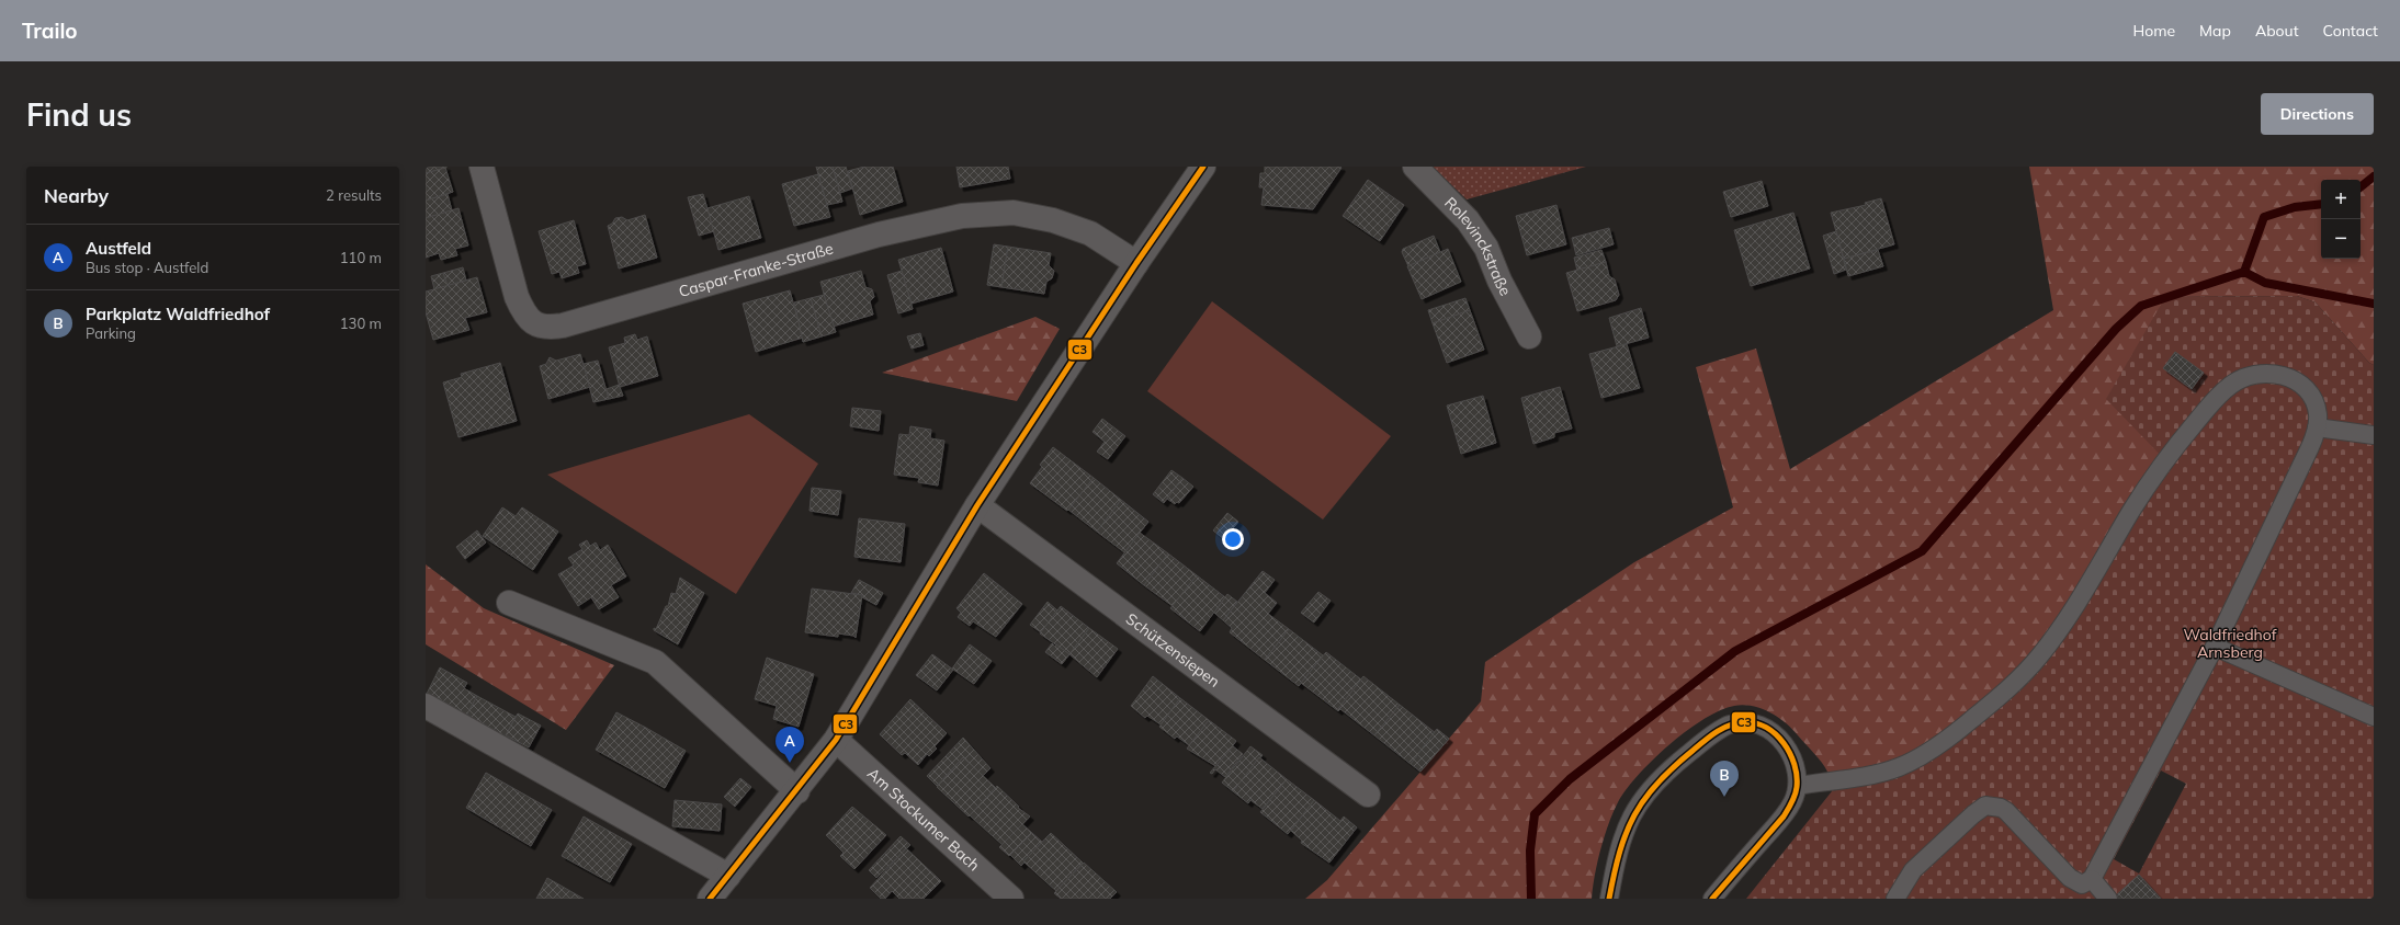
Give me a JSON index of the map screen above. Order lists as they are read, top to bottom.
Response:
{
  "streets": {
    "street": [
      "Rolevinckstraße",
      "Caspar-Franke-Straße",
      "Schützensiepen",
      "Am Stockumer Bach"
    ]
  },
  "parks": ["Waldfriedhof Arnsberg"],
  "lines": ["transit line C3"],
  "page": {
    "header": "Trailo",
    "nav": [
      "Home",
      "Map",
      "About",
      "Contact"
    ],
    "buttons": "Directions",
    "title": "Find us",
    "heading": ["Nearby", "2 results"],
    "map_buttons": ["+", "−"],
    "list": [
      {
        "mark": "A",
        "name": "Austfeld",
        "note": "Bus stop · Austfeld",
        "value": "110 m"
      },
      {
        "mark": "B",
        "name": "Parkplatz Waldfriedhof",
        "note": "Parking",
        "value": "130 m"
      }
    ],
    "pins": ["A", "B"]
  }
}
